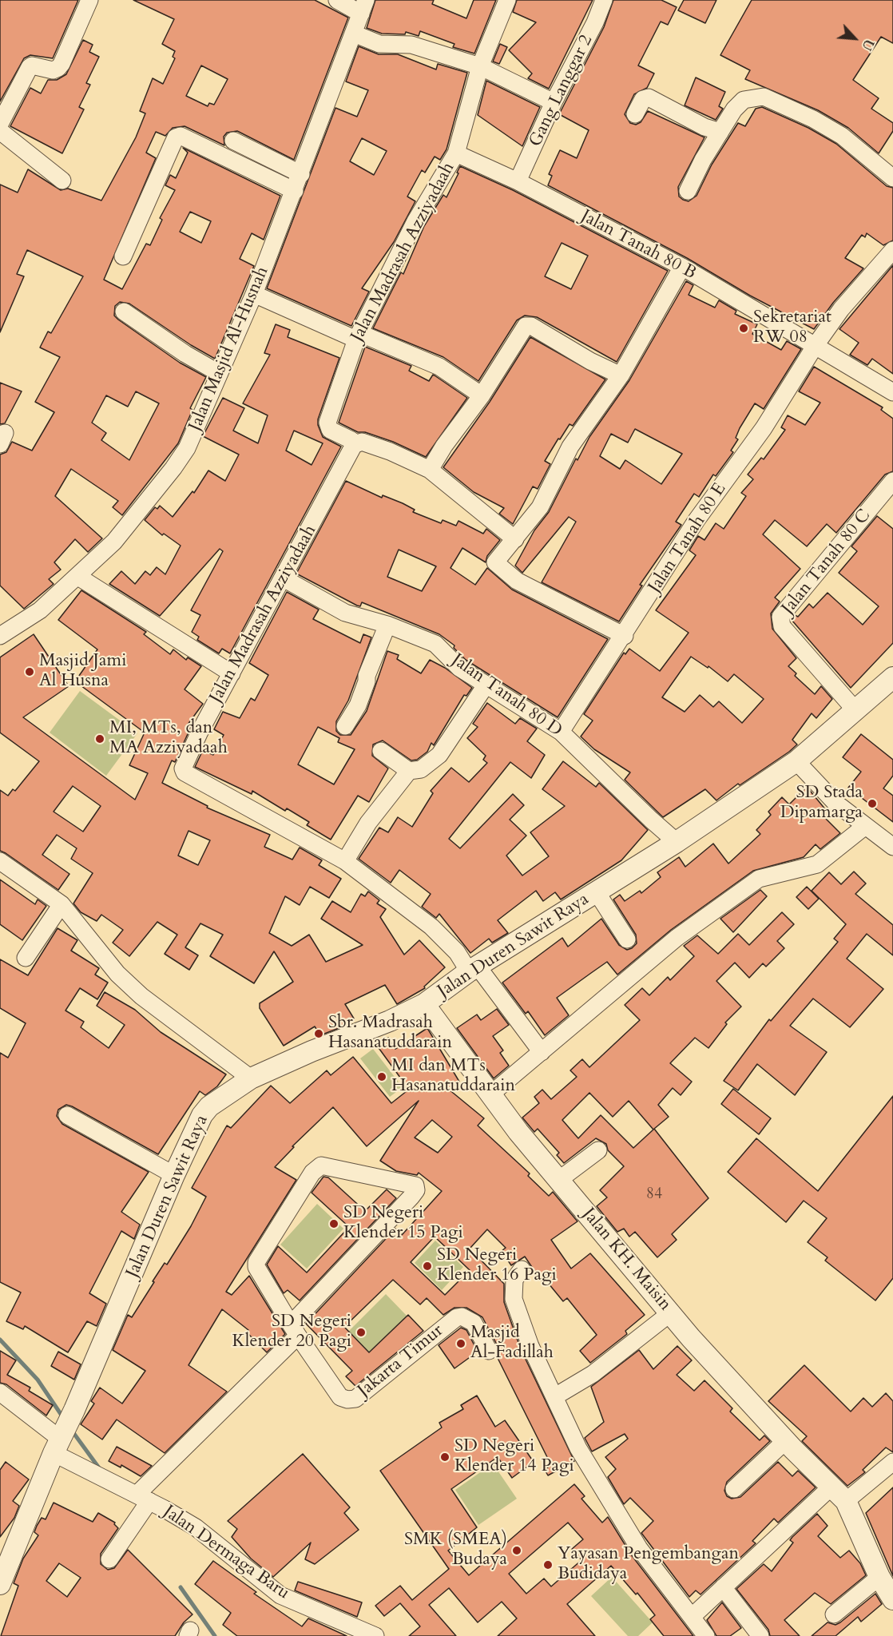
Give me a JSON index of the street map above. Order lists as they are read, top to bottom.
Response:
{
  "streets": {
    "street": [
      "Gang Langgar 2",
      "Jalan Tanah 80 B",
      "Jalan Madrasah Azziyadaah",
      "Jalan Masjid Al-Husnah",
      "Jalan Tanah 80 E",
      "Jalan Tanah 80 C",
      "Jalan Tanah 80 D",
      "Jalan Duren Sawit Raya",
      "Jalan KH. Maisin",
      "Jakarta Timur",
      "Jalan Dermaga Baru"
    ]
  },
  "crossings": [
    ["Gang Langgar 2", "Jalan Tanah 80 B"],
    ["Jalan Tanah 80 B", "Jalan Madrasah Azziyadaah"],
    ["Jalan Tanah 80 B", "Jalan Tanah 80 E"],
    ["Jalan Madrasah Azziyadaah", "Jalan Tanah 80 D"],
    ["Jalan Madrasah Azziyadaah", "Jalan Duren Sawit Raya"],
    ["Jalan Tanah 80 E", "Jalan Tanah 80 D"],
    ["Jalan Tanah 80 C", "Jalan Duren Sawit Raya"],
    ["Jalan Tanah 80 D", "Jalan Duren Sawit Raya"],
    ["Jalan Duren Sawit Raya", "Jalan KH. Maisin"],
    ["Jalan Duren Sawit Raya", "Jalan Dermaga Baru"]
  ],
  "places": [
    "Sekretariat RW 08",
    "Masjid Jami Al Husna",
    "MI, MTs, dan MA Azziyadaah",
    "SD Stada Dipamarga",
    "Sbr. Madrasah Hasanatuddarain",
    "MI dan MTs Hasanatuddarain",
    "SD Negeri Klender 15 Pagi",
    "SD Negeri Klender 16 Pagi",
    "SD Negeri Klender 20 Pagi",
    "Masjid Al-Fadillah",
    "SD Negeri Klender 14 Pagi",
    "SMK (SMEA) Budaya",
    "Yayasan Pengembangan Budidaya"
  ],
  "house_numbers": ["84"],
  "north": "bottom right"
}
